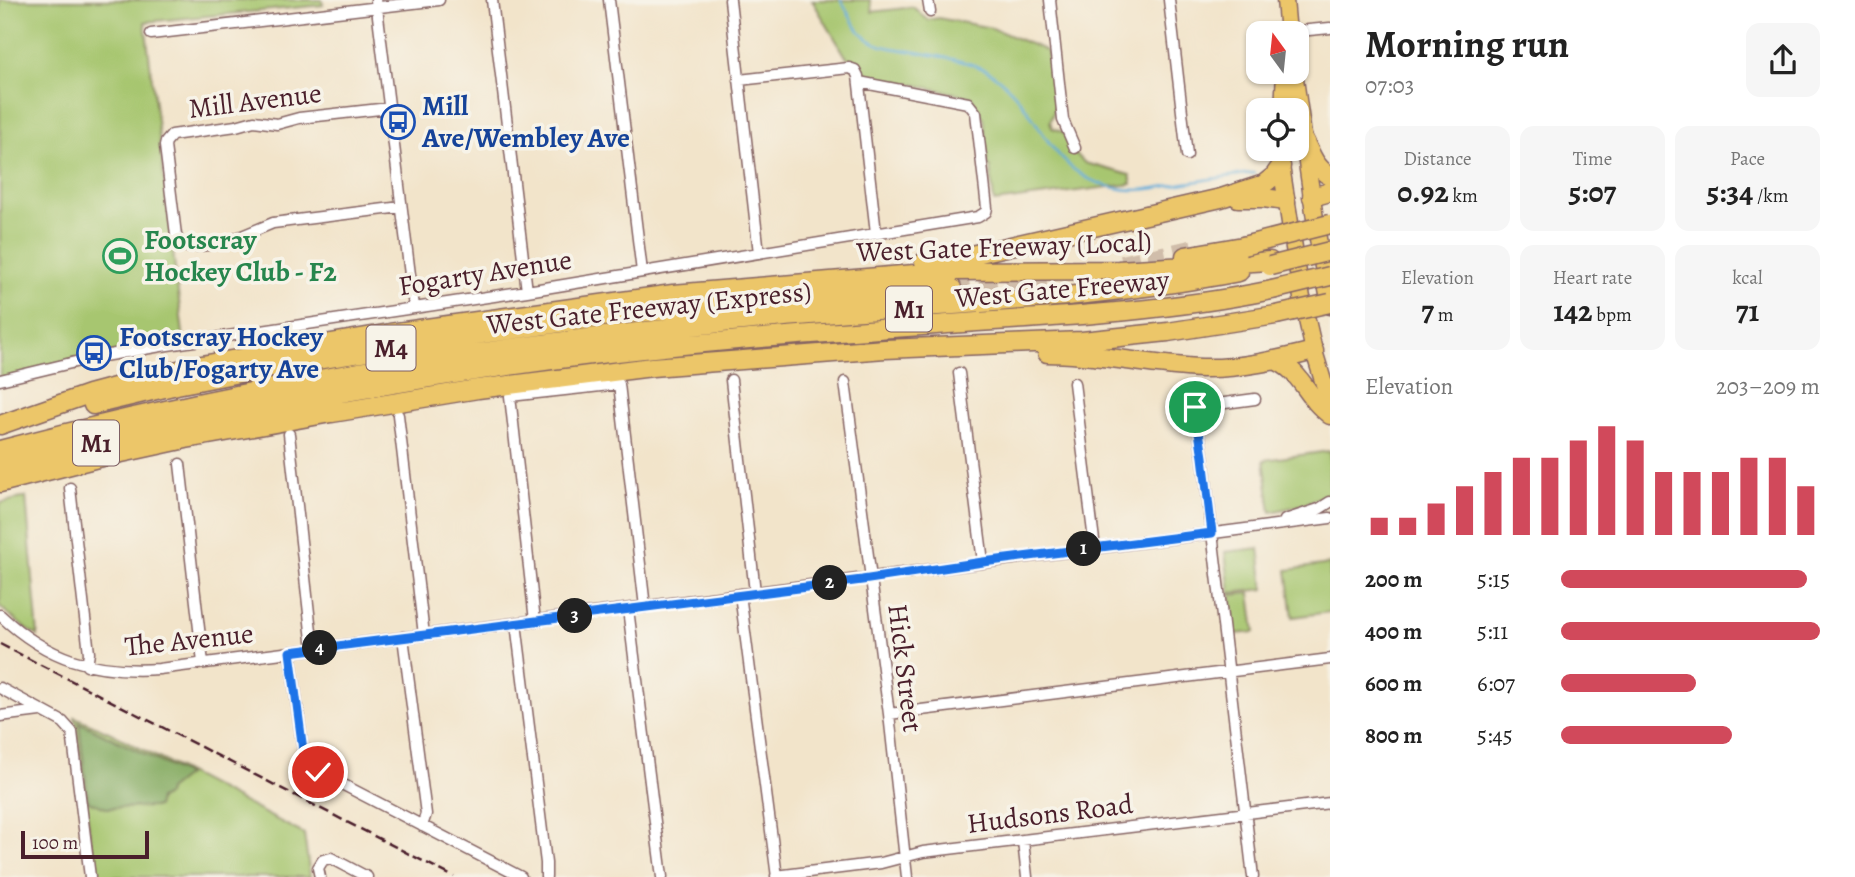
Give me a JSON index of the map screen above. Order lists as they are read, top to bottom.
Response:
{
  "streets": {
    "highway": [
      "West Gate Freeway (Local)",
      "West Gate Freeway",
      "West Gate Freeway (Express)",
      "M1",
      "M4"
    ],
    "street": [
      "Mill Avenue",
      "Fogarty Avenue",
      "The Avenue",
      "Hick Street",
      "Hudsons Road"
    ]
  },
  "crossings": [
    ["West Gate Freeway (Local)", "West Gate Freeway (Express)"],
    ["West Gate Freeway (Local)", "M4"],
    ["West Gate Freeway", "West Gate Freeway (Express)"],
    ["West Gate Freeway", "M1"],
    ["West Gate Freeway (Express)", "M1"],
    ["The Avenue", "Hick Street"],
    ["Hick Street", "Hudsons Road"]
  ],
  "places": {
    "bus stop": ["Mill Ave/Wembley Ave", "Footscray Hockey Club/Fogarty Ave"],
    "sports": ["Footscray Hockey Club - F2"]
  },
  "scale_bar": "100 m",
  "north": "top",
  "page": {
    "heading": ["Morning run", "07:03"],
    "stats": [
      ["Distance", "0.92 km"],
      ["Time", "5:07"],
      ["Pace", "5:34 /km"],
      ["Elevation", "7 m"],
      ["Heart rate", "142 bpm"],
      ["kcal", "71"]
    ],
    "chart": ["Elevation", "203–209 m"],
    "pins": [
      "1",
      "2",
      "3",
      "4"
    ],
    "list": [
      {
        "name": "200 m",
        "note": "5:15"
      },
      {
        "name": "400 m",
        "note": "5:11"
      },
      {
        "name": "600 m",
        "note": "6:07"
      },
      {
        "name": "800 m",
        "note": "5:45"
      }
    ],
    "scale": "100 m"
  }
}
